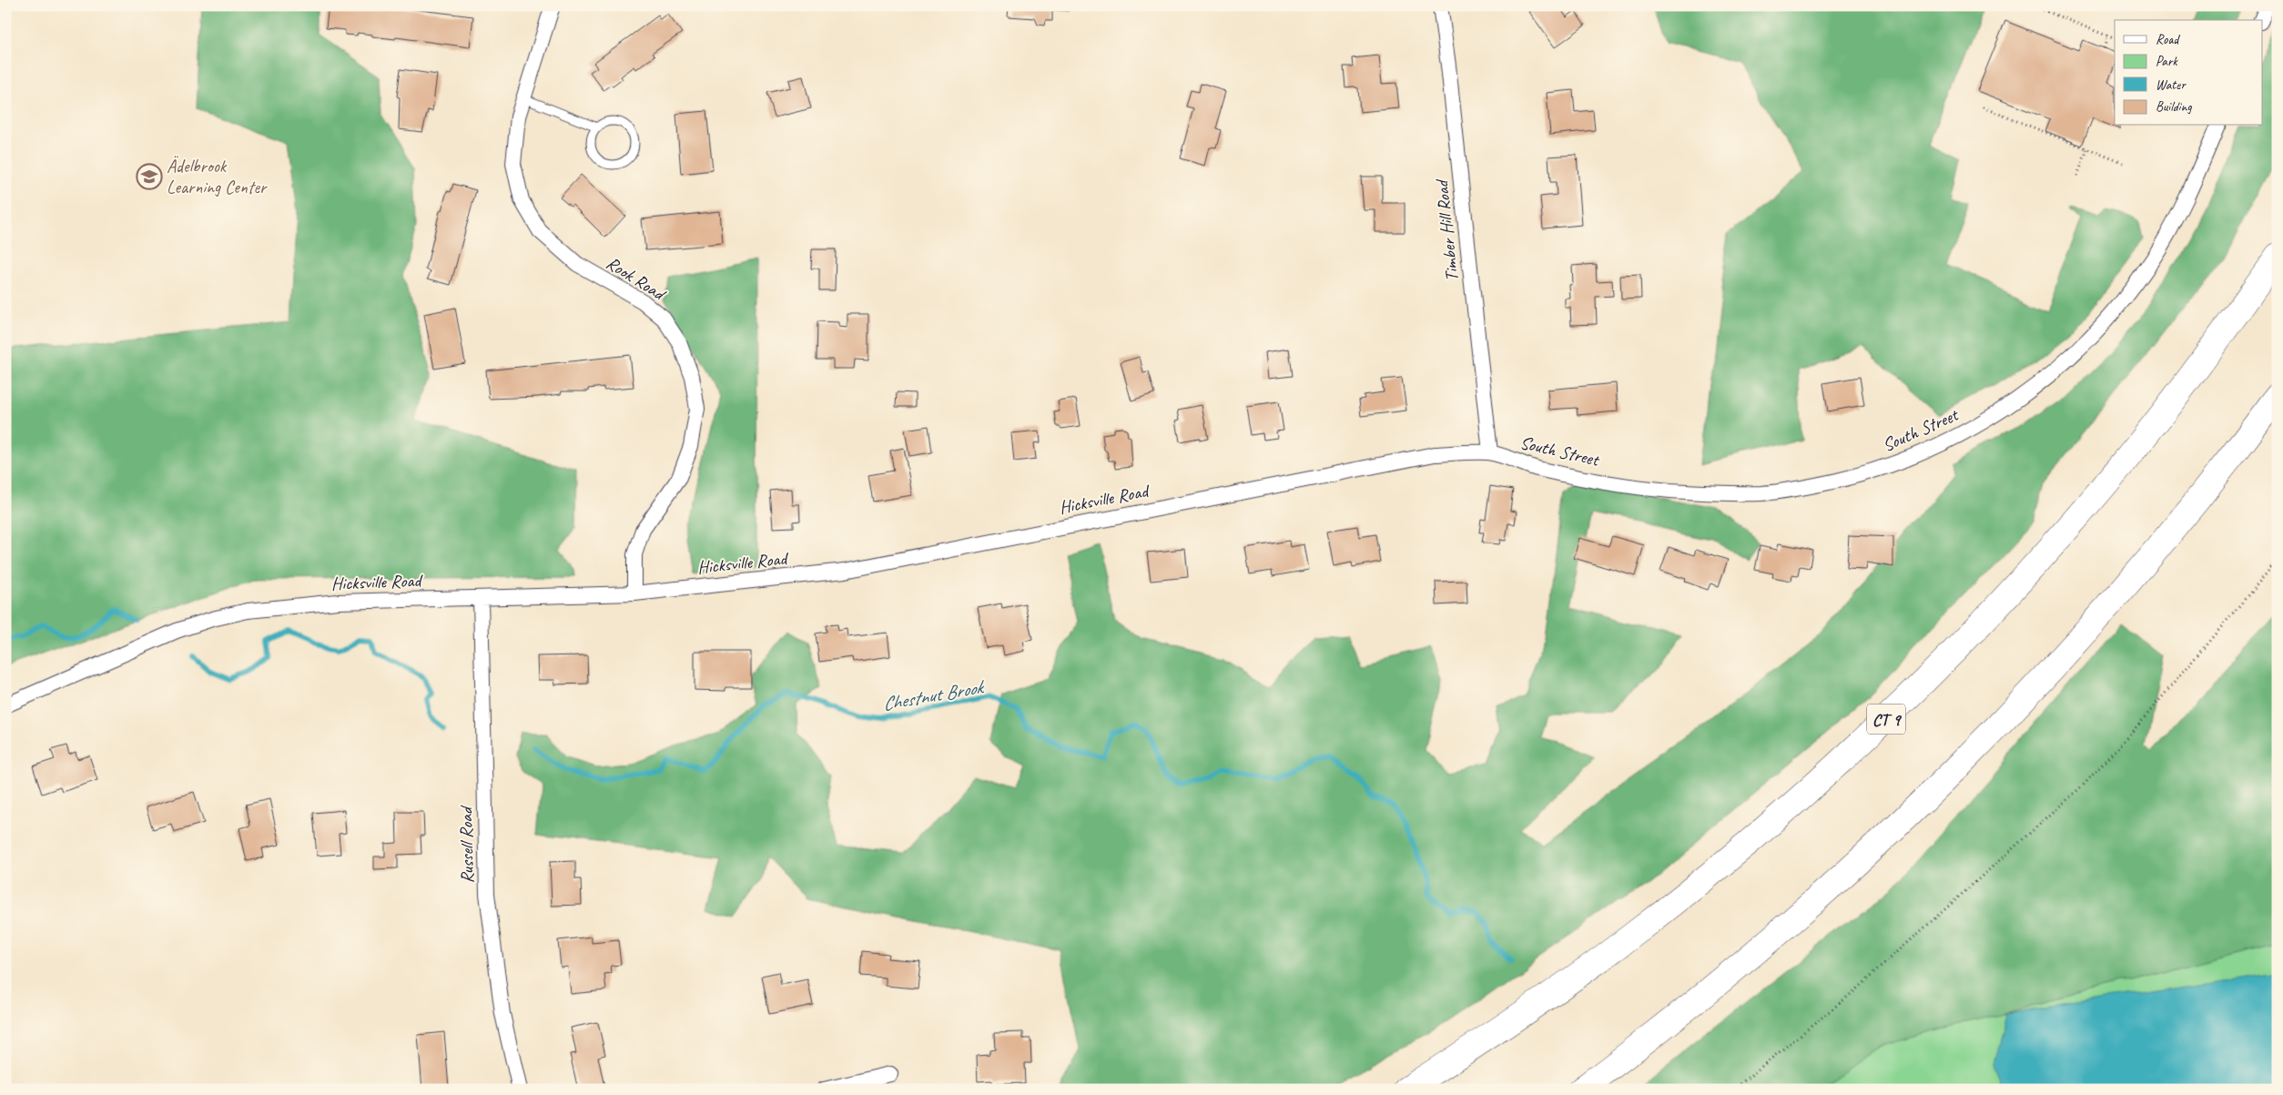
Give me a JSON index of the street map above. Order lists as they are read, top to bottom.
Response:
{
  "streets": {
    "highway": ["CT 9"],
    "street": [
      "Timber Hill Road",
      "Rook Road",
      "South Street",
      "Hicksville Road",
      "Russell Road"
    ]
  },
  "crossings": [
    ["Timber Hill Road", "South Street"],
    ["Timber Hill Road", "Hicksville Road"],
    ["Rook Road", "Hicksville Road"],
    ["South Street", "Hicksville Road"],
    ["Hicksville Road", "Russell Road"]
  ],
  "water": ["Chestnut Brook"],
  "places": {
    "school or university": ["Ädelbrook Learning Center"]
  },
  "legend": [
    "Road",
    "Park",
    "Water",
    "Building"
  ]
}
